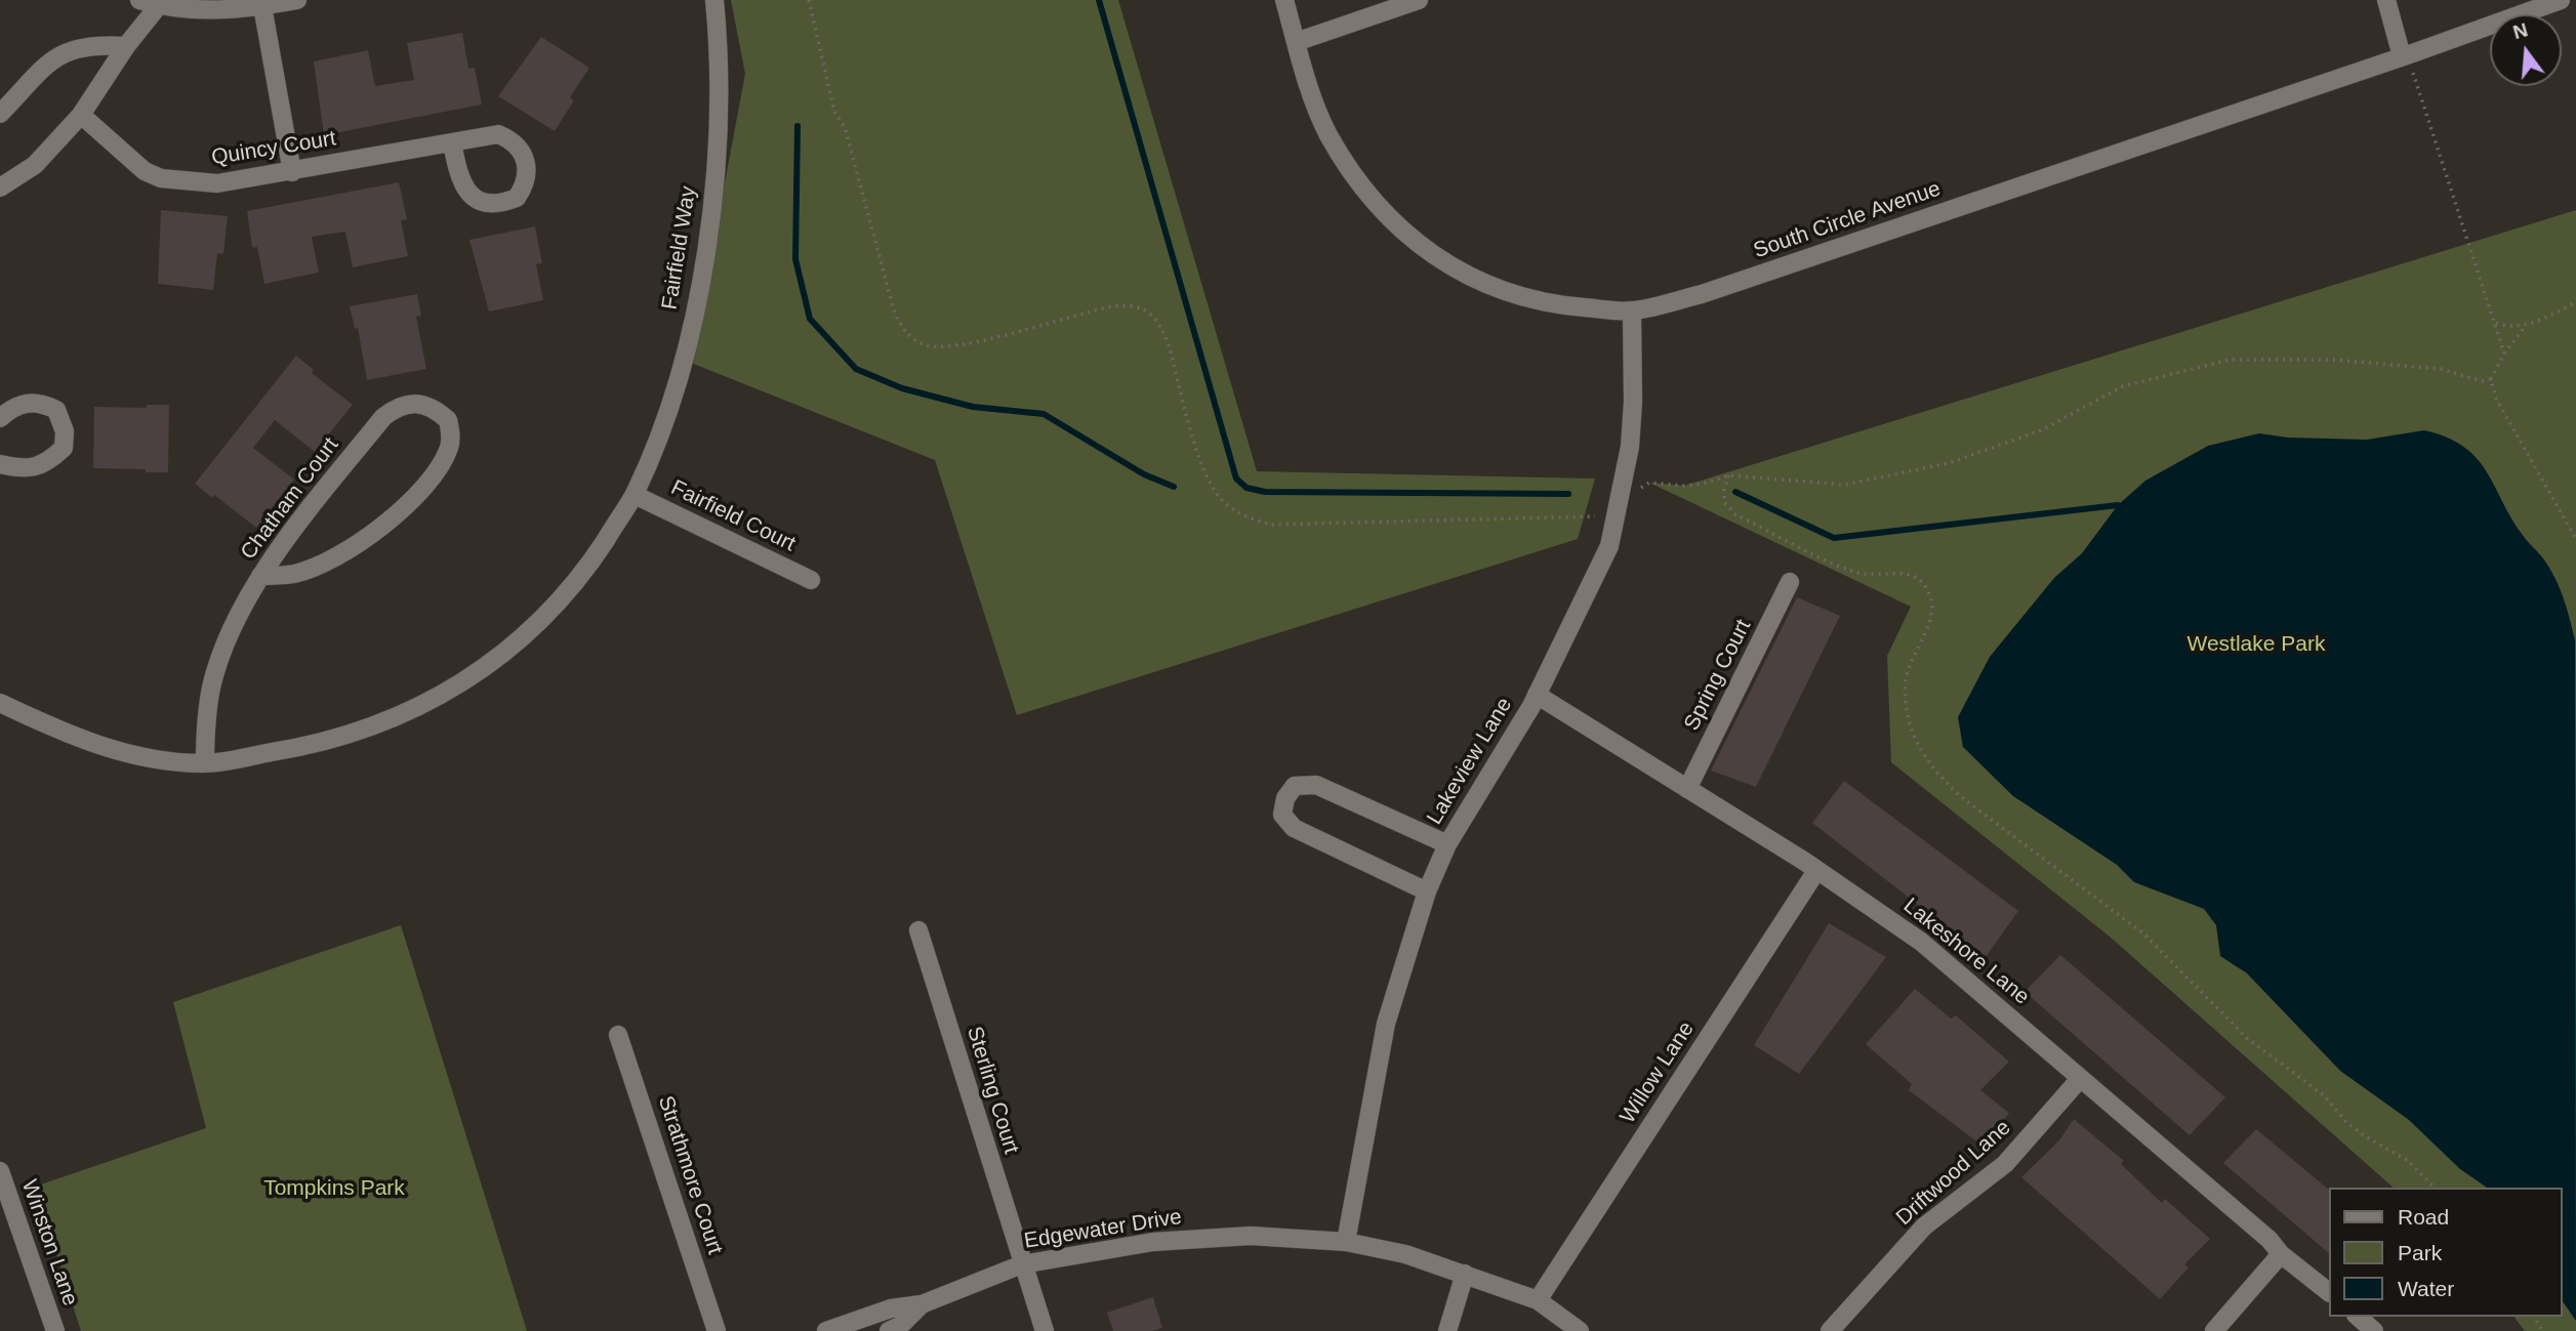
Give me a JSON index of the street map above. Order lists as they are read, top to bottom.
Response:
{
  "streets": {
    "street": [
      "Quincy Court",
      "South Circle Avenue",
      "Fairfield Way",
      "Chatham Court",
      "Fairfield Court",
      "Spring Court",
      "Lakeview Lane",
      "Lakeshore Lane",
      "Willow Lane",
      "Sterling Court",
      "Driftwood Lane",
      "Strathmore Court",
      "Edgewater Drive",
      "Winston Lane"
    ]
  },
  "crossings": [
    ["South Circle Avenue", "Lakeview Lane"],
    ["Fairfield Way", "Chatham Court"],
    ["Fairfield Way", "Fairfield Court"],
    ["Spring Court", "Lakeshore Lane"],
    ["Lakeview Lane", "Lakeshore Lane"],
    ["Lakeview Lane", "Edgewater Drive"],
    ["Lakeshore Lane", "Willow Lane"],
    ["Lakeshore Lane", "Driftwood Lane"],
    ["Willow Lane", "Edgewater Drive"],
    ["Sterling Court", "Edgewater Drive"]
  ],
  "parks": ["Westlake Park", "Tompkins Park"],
  "legend": ["Road", "Park", "Water"],
  "north": "top"
}
